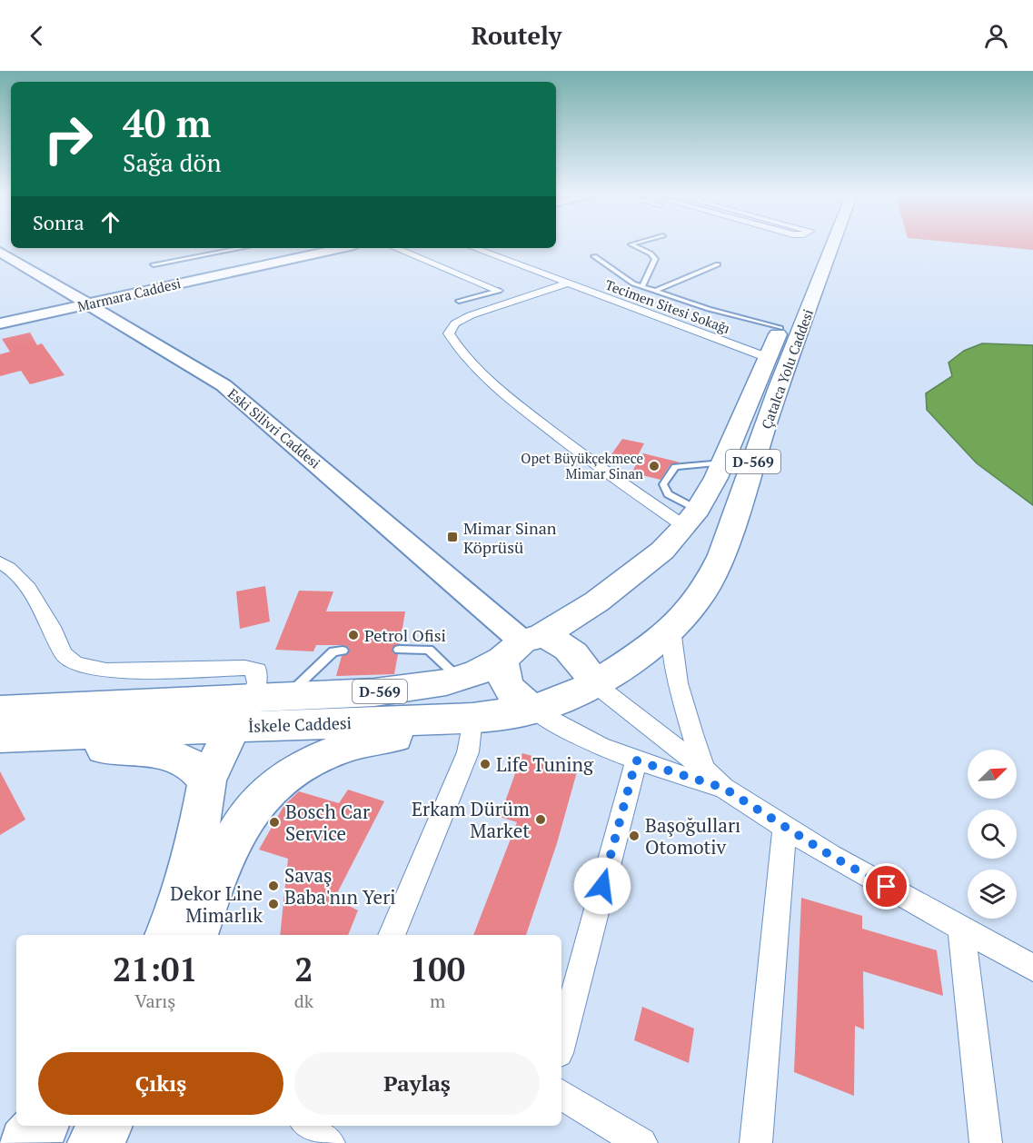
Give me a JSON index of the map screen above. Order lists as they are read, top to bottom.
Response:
{
  "streets": {
    "highway": ["Çatalca Yolu Caddesi", "D-569", "İskele Caddesi"],
    "main road": ["Marmara Caddesi", "Eski Silivri Caddesi"],
    "street": ["Tecimen Sitesi Sokağı"]
  },
  "crossings": [
    ["Marmara Caddesi", "Eski Silivri Caddesi"],
    ["Tecimen Sitesi Sokağı", "Çatalca Yolu Caddesi"],
    ["Çatalca Yolu Caddesi", "Eski Silivri Caddesi"],
    ["Çatalca Yolu Caddesi", "İskele Caddesi"],
    ["Eski Silivri Caddesi", "İskele Caddesi"]
  ],
  "places": {
    "other": [
      "Opet Büyükçekmece Mimar Sinan",
      "Petrol Ofisi",
      "Life Tuning",
      "Erkam Dürüm Market",
      "Bosch Car Service",
      "Başoğulları Otomotiv",
      "Savaş Baba'nın Yeri",
      "Dekor Line Mimarlık"
    ],
    "transit": ["Mimar Sinan Köprüsü"]
  },
  "north": "top right",
  "page": {
    "header": "Routely",
    "turn": ["40 m", "Sağa dön"],
    "then": "Sonra",
    "eta": [
      "21:01",
      "Varış",
      "2",
      "dk",
      "100",
      "m"
    ],
    "buttons": ["Çıkış", "Paylaş"]
  }
}
